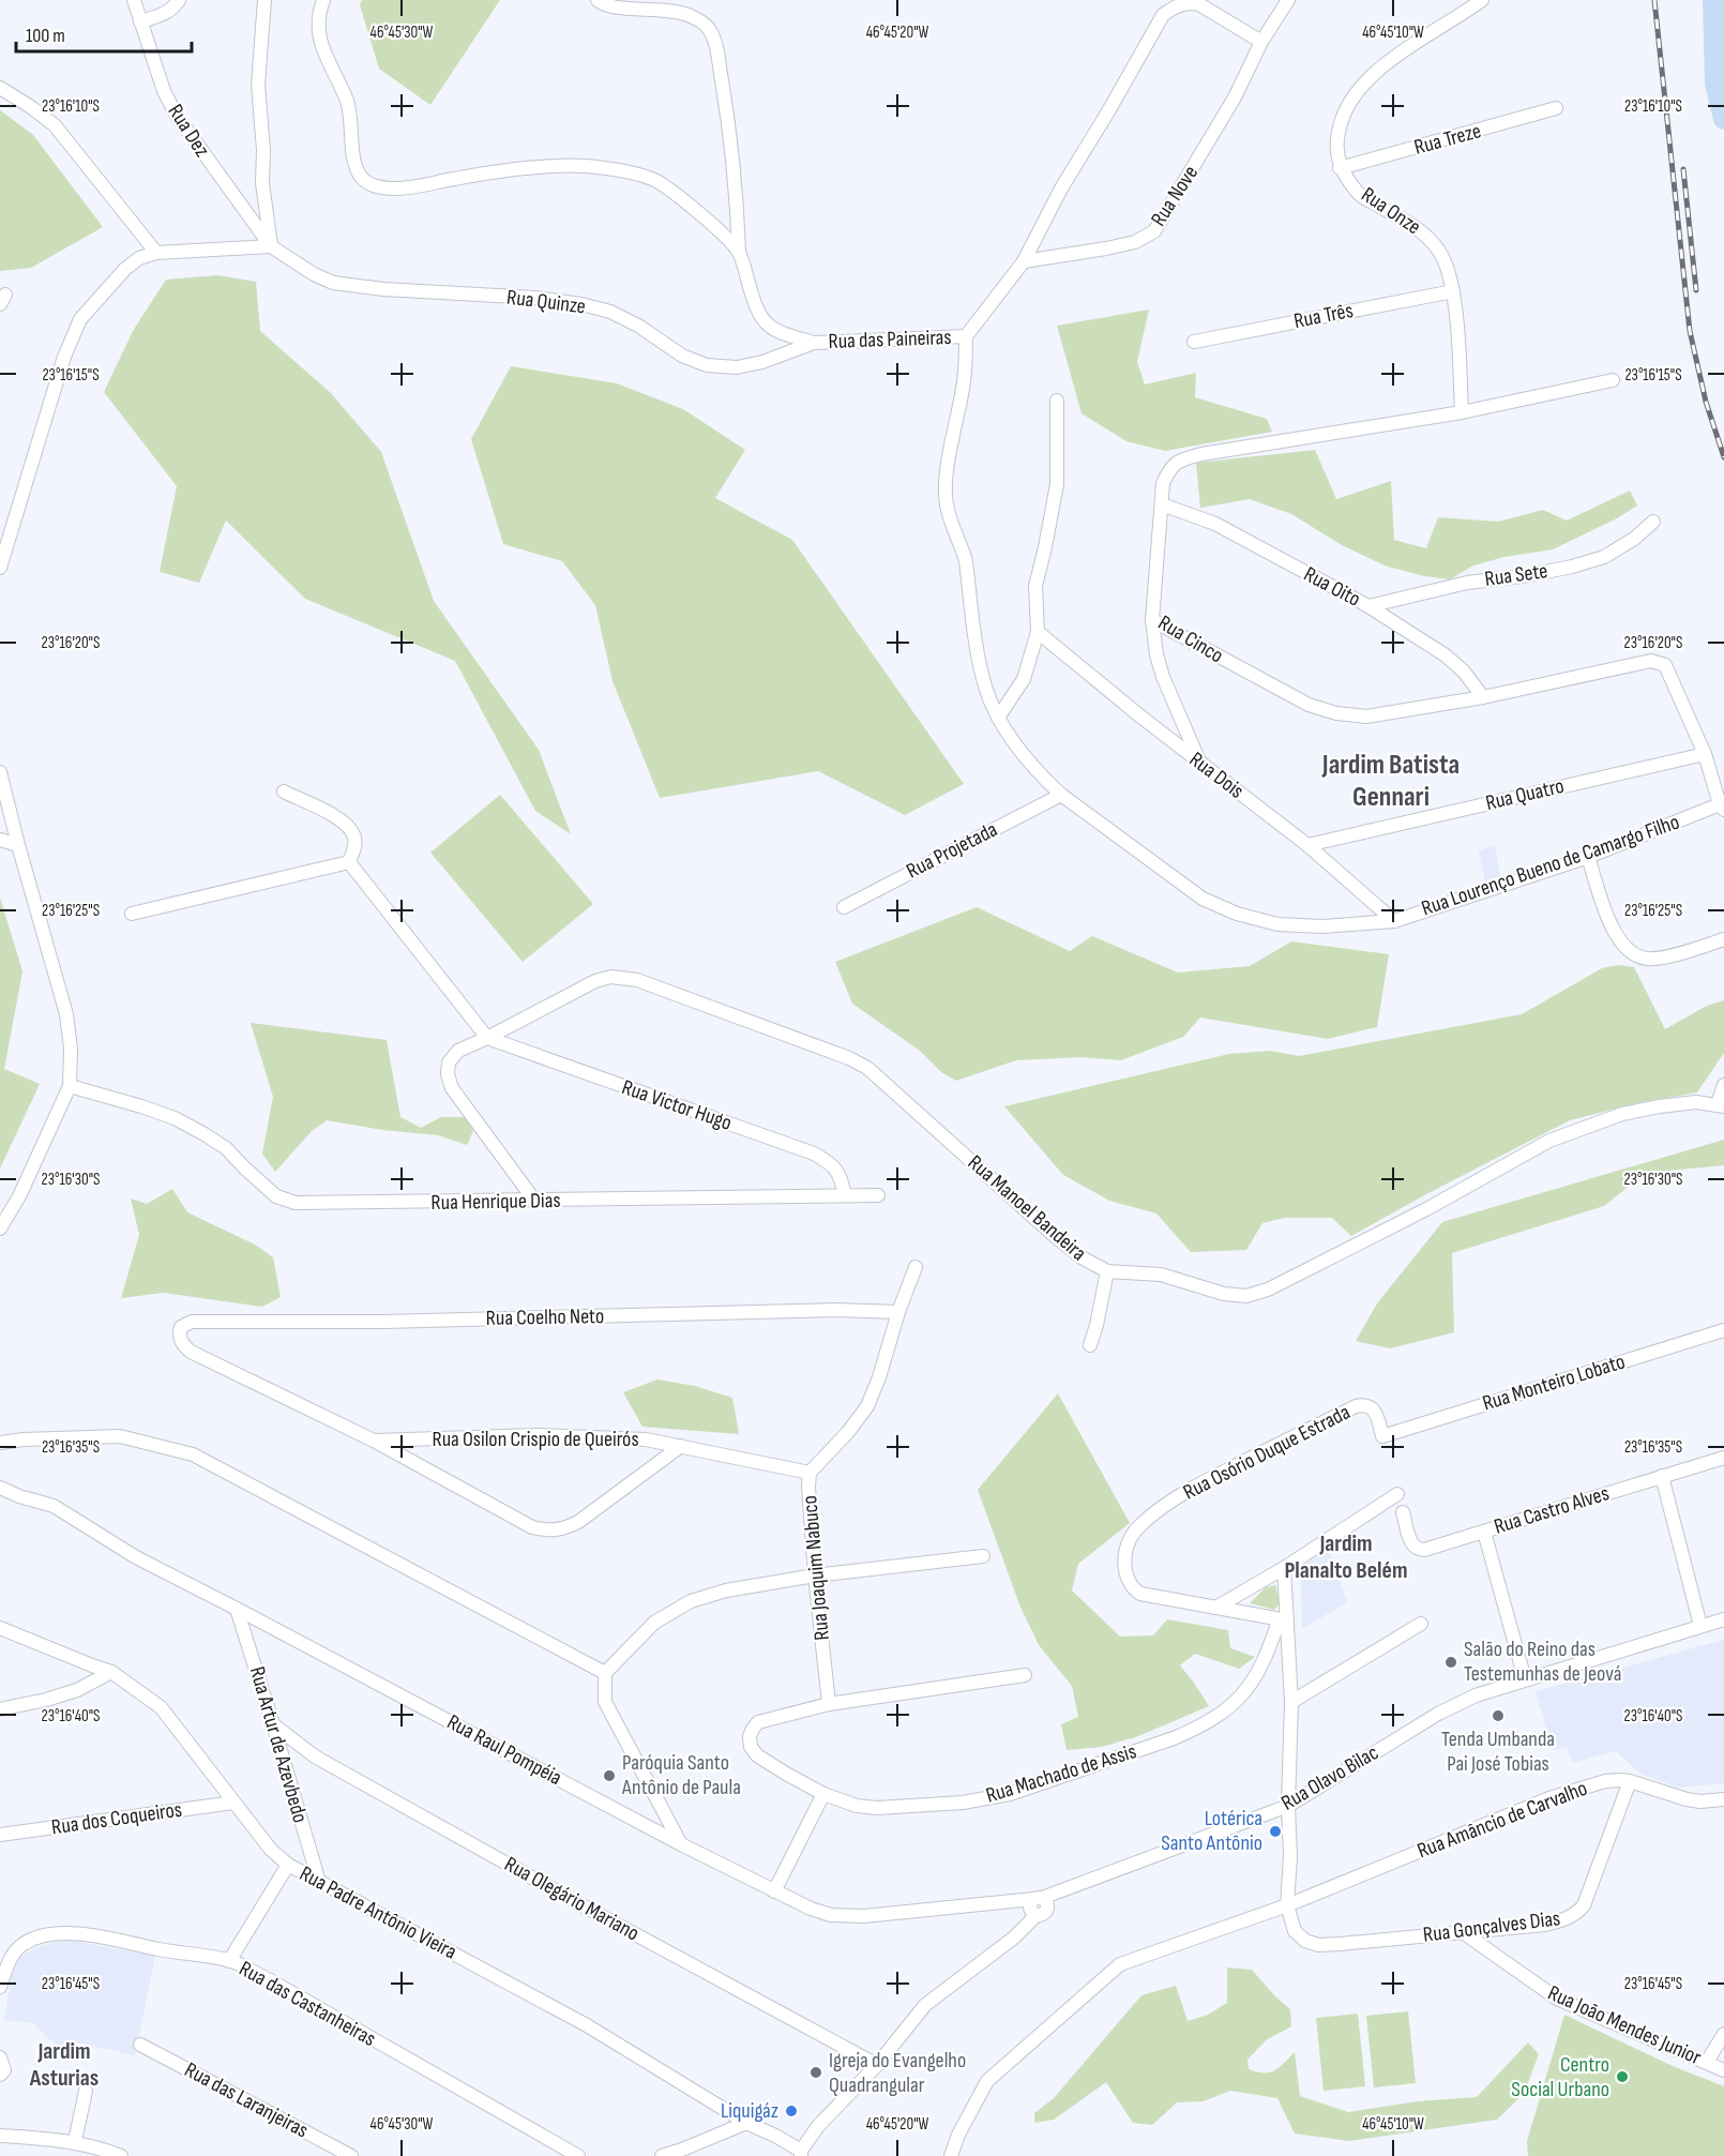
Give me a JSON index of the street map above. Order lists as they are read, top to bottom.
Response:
{
  "streets": {
    "street": [
      "Rua Dez",
      "Rua Treze",
      "Rua Nove",
      "Rua Onze",
      "Rua Quinze",
      "Rua Três",
      "Rua das Paineiras",
      "Rua Sete",
      "Rua Oito",
      "Rua Cinco",
      "Rua Dois",
      "Rua Quatro",
      "Rua Projetada",
      "Rua Lourenço Bueno de Camargo Filho",
      "Rua Victor Hugo",
      "Rua Henrique Dias",
      "Rua Manoel Bandeira",
      "Rua Coelho Neto",
      "Rua Monteiro Lobato",
      "Rua Osilon Crispio de Queirós",
      "Rua Osório Duque Estrada",
      "Rua Castro Alves",
      "Rua Joaquim Nabuco",
      "Rua Artur de Azevbedo",
      "Rua Raul Pompéia",
      "Rua Machado de Assis",
      "Rua Olavo Bilac",
      "Rua dos Coqueiros",
      "Rua Amâncio de Carvalho",
      "Rua Olegário Mariano",
      "Rua Padre Antônio Vieira",
      "Rua Gonçalves Dias",
      "Rua das Castanheiras",
      "Rua João Mendes Junior",
      "Rua das Laranjeiras"
    ]
  },
  "crossings": [
    ["Rua Dez", "Rua Quinze"],
    ["Rua Treze", "Rua Onze"],
    ["Rua Onze", "Rua Três"],
    ["Rua Onze", "Rua Cinco"],
    ["Rua Quinze", "Rua das Paineiras"],
    ["Rua das Paineiras", "Rua Lourenço Bueno de Camargo Filho"],
    ["Rua Sete", "Rua Oito"],
    ["Rua Oito", "Rua Cinco"],
    ["Rua Cinco", "Rua Quatro"],
    ["Rua Cinco", "Rua Lourenço Bueno de Camargo Filho"],
    ["Rua Dois", "Rua Quatro"],
    ["Rua Dois", "Rua Lourenço Bueno de Camargo Filho"],
    ["Rua Projetada", "Rua Lourenço Bueno de Camargo Filho"],
    ["Rua Victor Hugo", "Rua Henrique Dias"],
    ["Rua Victor Hugo", "Rua Manoel Bandeira"],
    ["Rua Henrique Dias", "Rua Manoel Bandeira"],
    ["Rua Coelho Neto", "Rua Osilon Crispio de Queirós"],
    ["Rua Coelho Neto", "Rua Joaquim Nabuco"],
    ["Rua Monteiro Lobato", "Rua Osório Duque Estrada"],
    ["Rua Osilon Crispio de Queirós", "Rua Joaquim Nabuco"],
    ["Rua Joaquim Nabuco", "Rua Machado de Assis"],
    ["Rua Artur de Azevbedo", "Rua Raul Pompéia"],
    ["Rua Artur de Azevbedo", "Rua Olegário Mariano"],
    ["Rua Artur de Azevbedo", "Rua Padre Antônio Vieira"],
    ["Rua Raul Pompéia", "Rua Olavo Bilac"],
    ["Rua dos Coqueiros", "Rua Padre Antônio Vieira"],
    ["Rua Amâncio de Carvalho", "Rua Gonçalves Dias"],
    ["Rua Gonçalves Dias", "Rua João Mendes Junior"]
  ],
  "districts": ["Jardim Batista Gennari", "Jardim Planalto Belém", "Jardim Asturias"],
  "places": [
    "Salão do Reino das Testemunhas de Jeová",
    "Tenda Umbanda Pai José Tobias",
    "Paróquia Santo Antônio de Paula",
    "Lotérica Santo Antônio",
    "Igreja do Evangelho Quadrangular",
    "Centro Social Urbano",
    "Liquigáz"
  ],
  "scale_bar": "100 m",
  "coordinates": [
    "46°45'30\"W",
    "46°45'20\"W",
    "46°45'10\"W",
    "23°16'10\"S",
    "23°16'15\"S",
    "23°16'20\"S",
    "23°16'25\"S",
    "23°16'30\"S",
    "23°16'35\"S",
    "23°16'40\"S",
    "23°16'45\"S"
  ]
}
